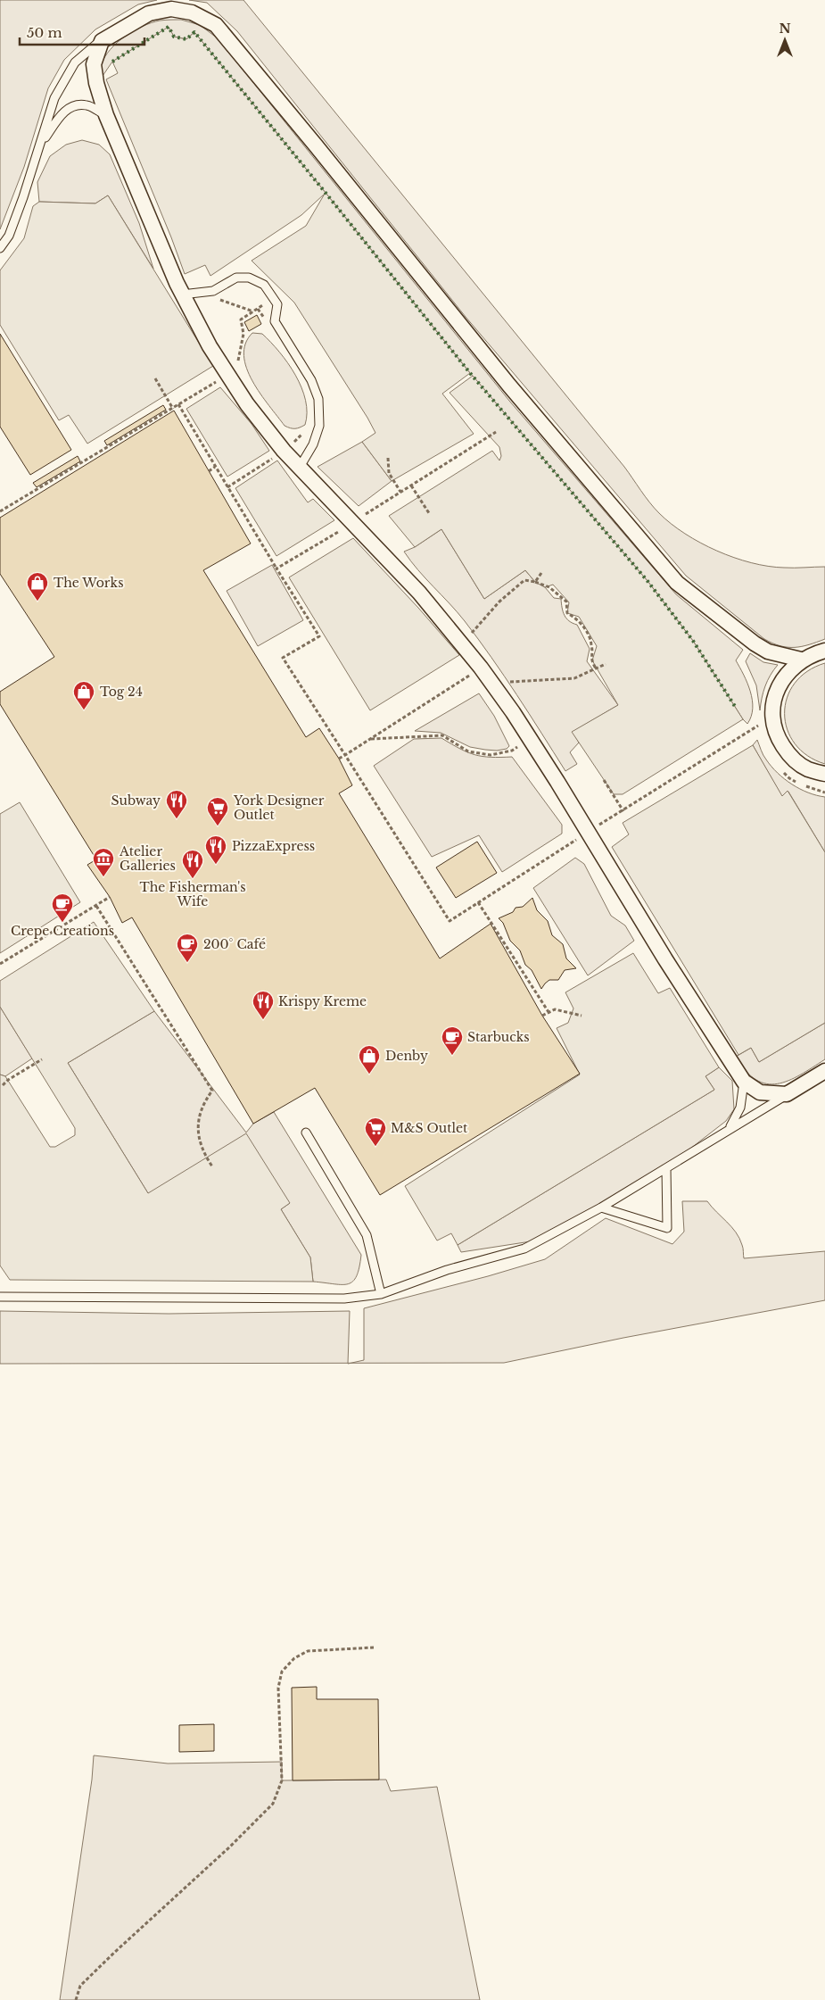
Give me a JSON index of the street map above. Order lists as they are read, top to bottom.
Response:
{
  "places": {
    "shop": ["The Works", "Tog 24", "Denby"],
    "restaurant": [
      "Subway",
      "PizzaExpress",
      "The Fisherman's Wife",
      "Krispy Kreme"
    ],
    "supermarket": ["York Designer Outlet", "M&S Outlet"],
    "museum": ["Atelier Galleries"],
    "cafe": ["Crepe Creations", "200° Café", "Starbucks"]
  },
  "scale_bar": "50 m",
  "north": "top"
}
